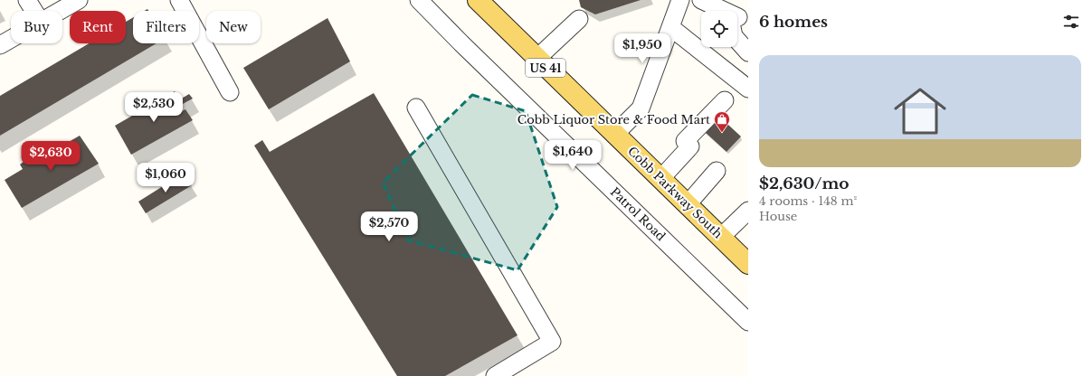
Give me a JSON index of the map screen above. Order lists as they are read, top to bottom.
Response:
{
  "streets": {
    "main road": ["US 41", "Cobb Parkway South"],
    "street": ["Patrol Road"]
  },
  "places": {
    "shop": ["Cobb Liquor Store & Food Mart"]
  },
  "page": {
    "heading": "6 homes",
    "chip": [
      "Buy",
      "Rent",
      "Filters",
      "New"
    ],
    "price": [
      "$1,950",
      "$2,530",
      "$1,640",
      "$2,630",
      "$1,060",
      "$2,570"
    ],
    "list": [
      {
        "name": "$2,630/mo",
        "note": "4 rooms · 148 m² · House"
      }
    ]
  }
}
